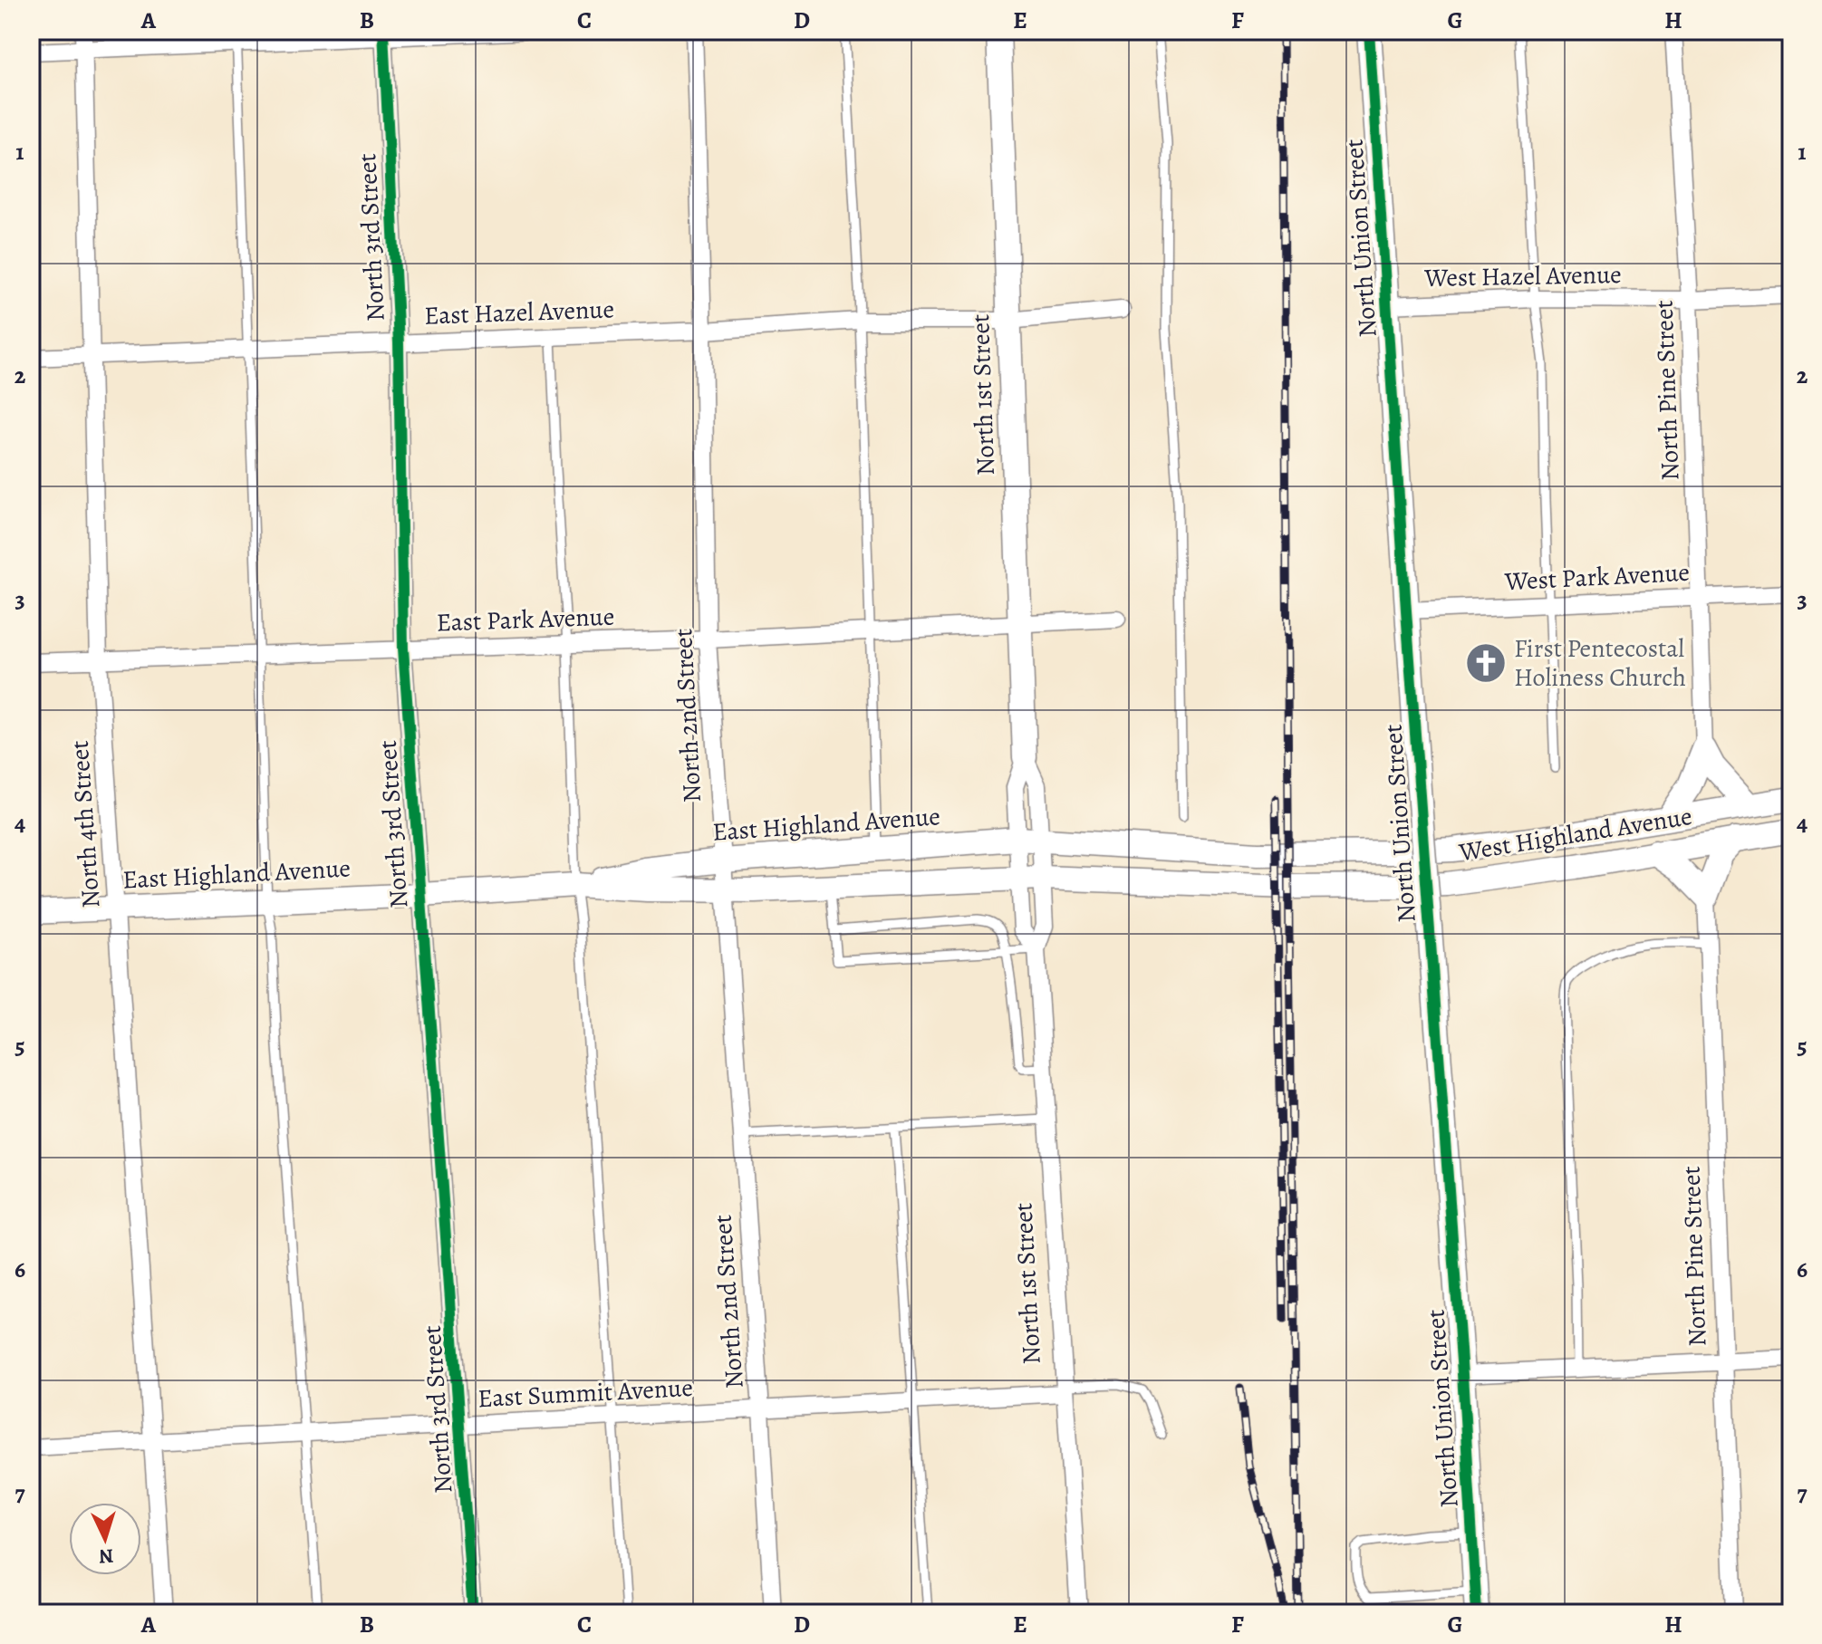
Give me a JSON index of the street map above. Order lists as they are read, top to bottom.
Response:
{
  "streets": {
    "main road": [
      "North Union Street",
      "North 1st Street",
      "East Highland Avenue",
      "West Highland Avenue"
    ],
    "street": [
      "North 3rd Street",
      "West Hazel Avenue",
      "East Hazel Avenue",
      "North Pine Street",
      "West Park Avenue",
      "East Park Avenue",
      "North 2nd Street",
      "North 4th Street",
      "East Summit Avenue"
    ]
  },
  "crossings": [
    ["North 3rd Street", "East Hazel Avenue"],
    ["North 3rd Street", "East Park Avenue"],
    ["North 3rd Street", "East Highland Avenue"],
    ["North 3rd Street", "East Summit Avenue"],
    ["North Union Street", "West Hazel Avenue"],
    ["North Union Street", "West Park Avenue"],
    ["West Hazel Avenue", "North Pine Street"],
    ["East Hazel Avenue", "North 1st Street"],
    ["East Hazel Avenue", "North 2nd Street"],
    ["East Hazel Avenue", "North 4th Street"],
    ["North Pine Street", "West Park Avenue"],
    ["North 1st Street", "East Park Avenue"],
    ["North 1st Street", "East Highland Avenue"],
    ["North 1st Street", "West Highland Avenue"],
    ["North 1st Street", "East Summit Avenue"],
    ["East Park Avenue", "North 2nd Street"],
    ["East Park Avenue", "North 4th Street"],
    ["North 2nd Street", "East Highland Avenue"],
    ["North 2nd Street", "East Summit Avenue"],
    ["North 4th Street", "East Highland Avenue"],
    ["North 4th Street", "East Summit Avenue"],
    ["East Highland Avenue", "West Highland Avenue"]
  ],
  "places": {
    "church": ["First Pentecostal Holiness Church"]
  },
  "north": "bottom",
  "grid": {
    "columns": [
      "A",
      "B",
      "C",
      "D",
      "E",
      "F",
      "G",
      "H"
    ],
    "rows": [
      "1",
      "2",
      "3",
      "4",
      "5",
      "6",
      "7"
    ]
  }
}
